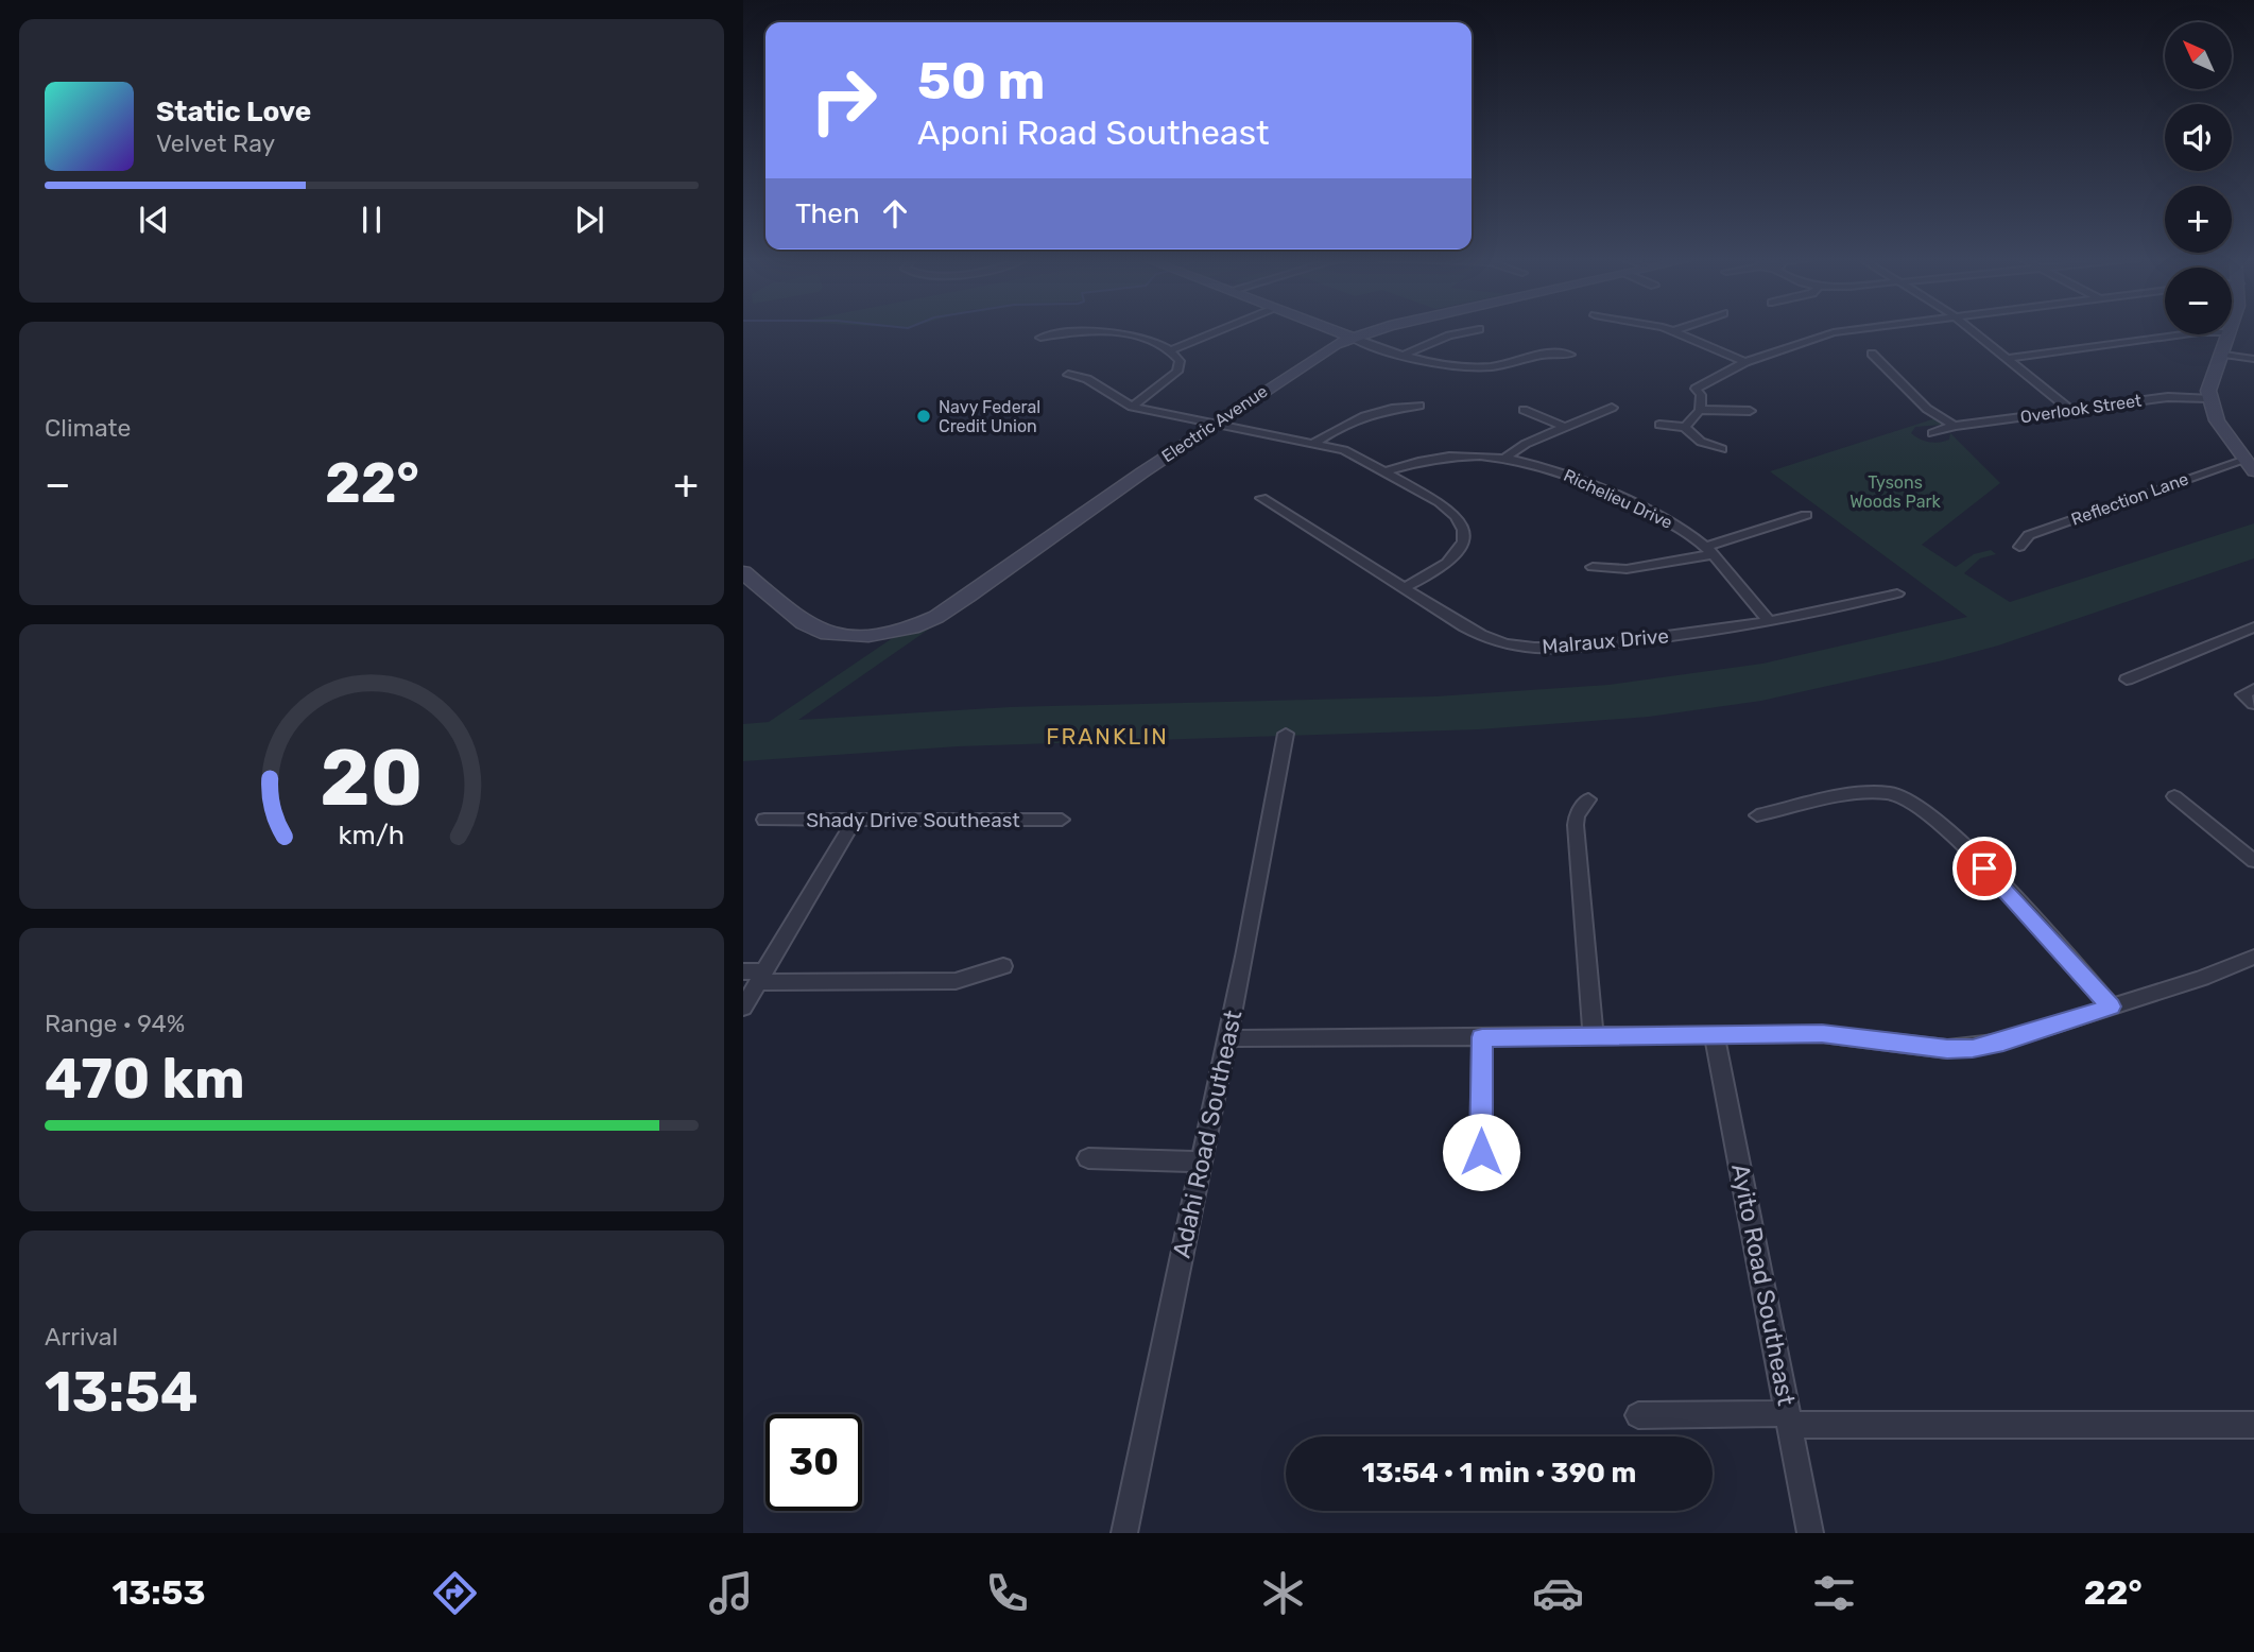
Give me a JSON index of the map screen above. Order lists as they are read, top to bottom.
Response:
{
  "streets": {
    "street": [
      "Overlook Street",
      "Electric Avenue",
      "Richelieu Drive",
      "Reflection Lane",
      "Malraux Drive",
      "Shady Drive Southeast",
      "Adahi Road Southeast",
      "Ayito Road Southeast"
    ]
  },
  "crossings": [
    ["Richelieu Drive", "Malraux Drive"]
  ],
  "districts": ["FRANKLIN"],
  "parks": ["Tysons Woods Park"],
  "places": ["Navy Federal Credit Union"],
  "north": "top left",
  "page": {
    "map_buttons": ["+", "−"],
    "turn": ["50 m", "Aponi Road Southeast"],
    "song": ["Static Love", "Velvet Ray"],
    "then": "Then",
    "tile": [
      "Climate",
      ["Range · 94%", "470 km"],
      ["Arrival", "13:54"]
    ],
    "heat": ["−", "22°", "+"],
    "limit": "30",
    "trip": "13:54 · 1 min · 390 m",
    "tabs": ["13:53", "22°"],
    "gauge": ["20", "km/h"]
  }
}
